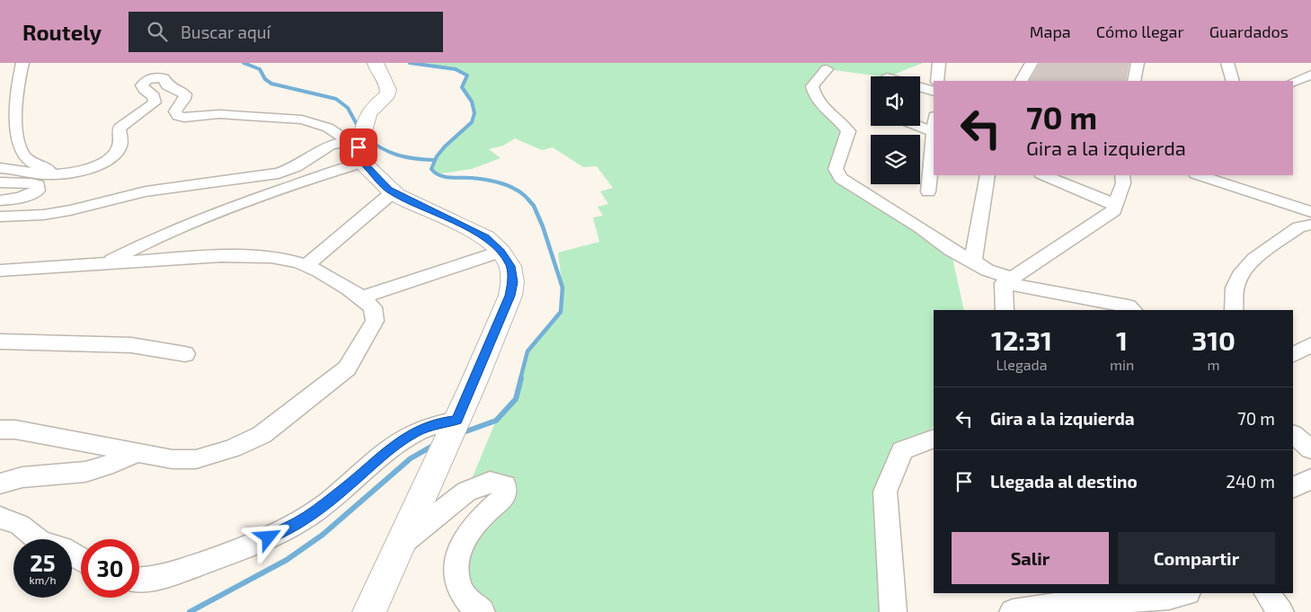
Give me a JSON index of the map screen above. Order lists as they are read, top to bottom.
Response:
{
  "page": {
    "header": "Routely",
    "search": "Buscar aquí",
    "nav": ["Mapa", "Cómo llegar", "Guardados"],
    "turn": ["70 m", "Gira a la izquierda"],
    "eta": [
      "12:31",
      "Llegada",
      "1",
      "min",
      "310",
      "m"
    ],
    "list": [
      {
        "name": "Gira a la izquierda",
        "value": "70 m"
      },
      {
        "name": "Llegada al destino",
        "value": "240 m"
      }
    ],
    "buttons": ["Salir", "Compartir"],
    "speed": "25 km/h",
    "limit": "30"
  }
}
